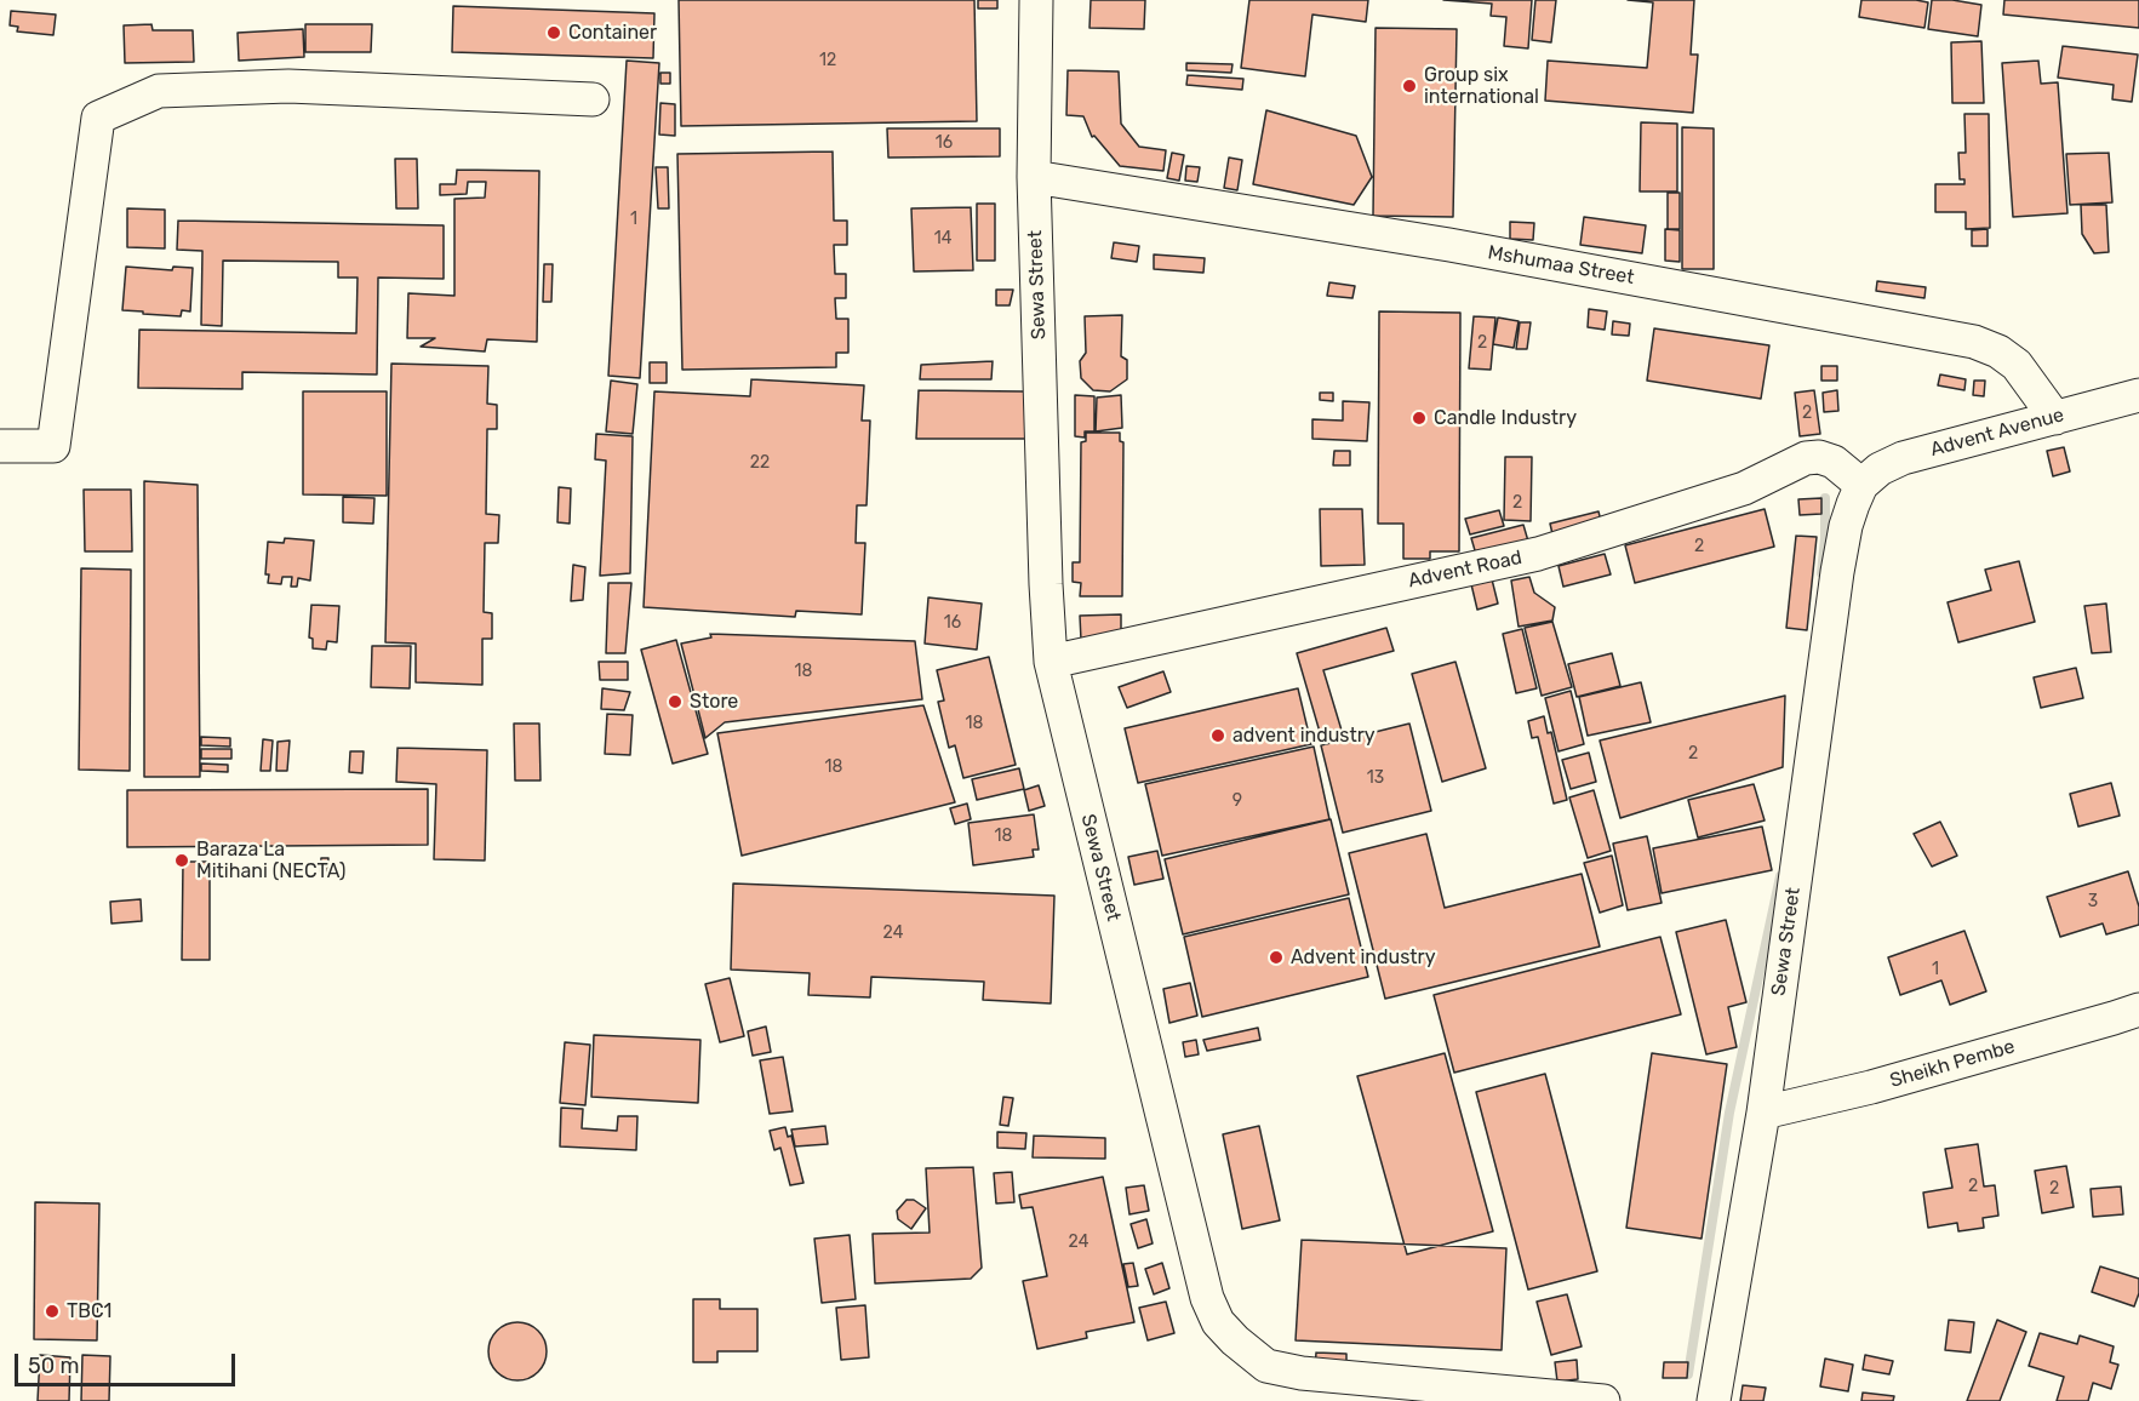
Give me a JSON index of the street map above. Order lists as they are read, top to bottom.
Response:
{
  "streets": {
    "street": [
      "Mshumaa Street",
      "Sewa Street",
      "Advent Avenue",
      "Advent Road",
      "Sheikh Pembe"
    ]
  },
  "crossings": [
    ["Mshumaa Street", "Sewa Street"],
    ["Mshumaa Street", "Advent Avenue"],
    ["Sewa Street", "Advent Avenue"],
    ["Sewa Street", "Advent Road"],
    ["Sewa Street", "Sheikh Pembe"],
    ["Advent Avenue", "Advent Road"]
  ],
  "places": [
    "Container",
    "Group six international",
    "Candle Industry",
    "Store",
    "advent industry",
    "Baraza La Mitihani (NECTA)",
    "Advent industry",
    "TBC1"
  ],
  "house_numbers": [
    "12",
    "16",
    "1",
    "14",
    "2",
    "2",
    "22",
    "2",
    "2",
    "16",
    "18",
    "18",
    "2",
    "18",
    "13",
    "9",
    "18",
    "3",
    "24",
    "1",
    "2",
    "2",
    "24"
  ],
  "scale_bar": "50 m"
}
